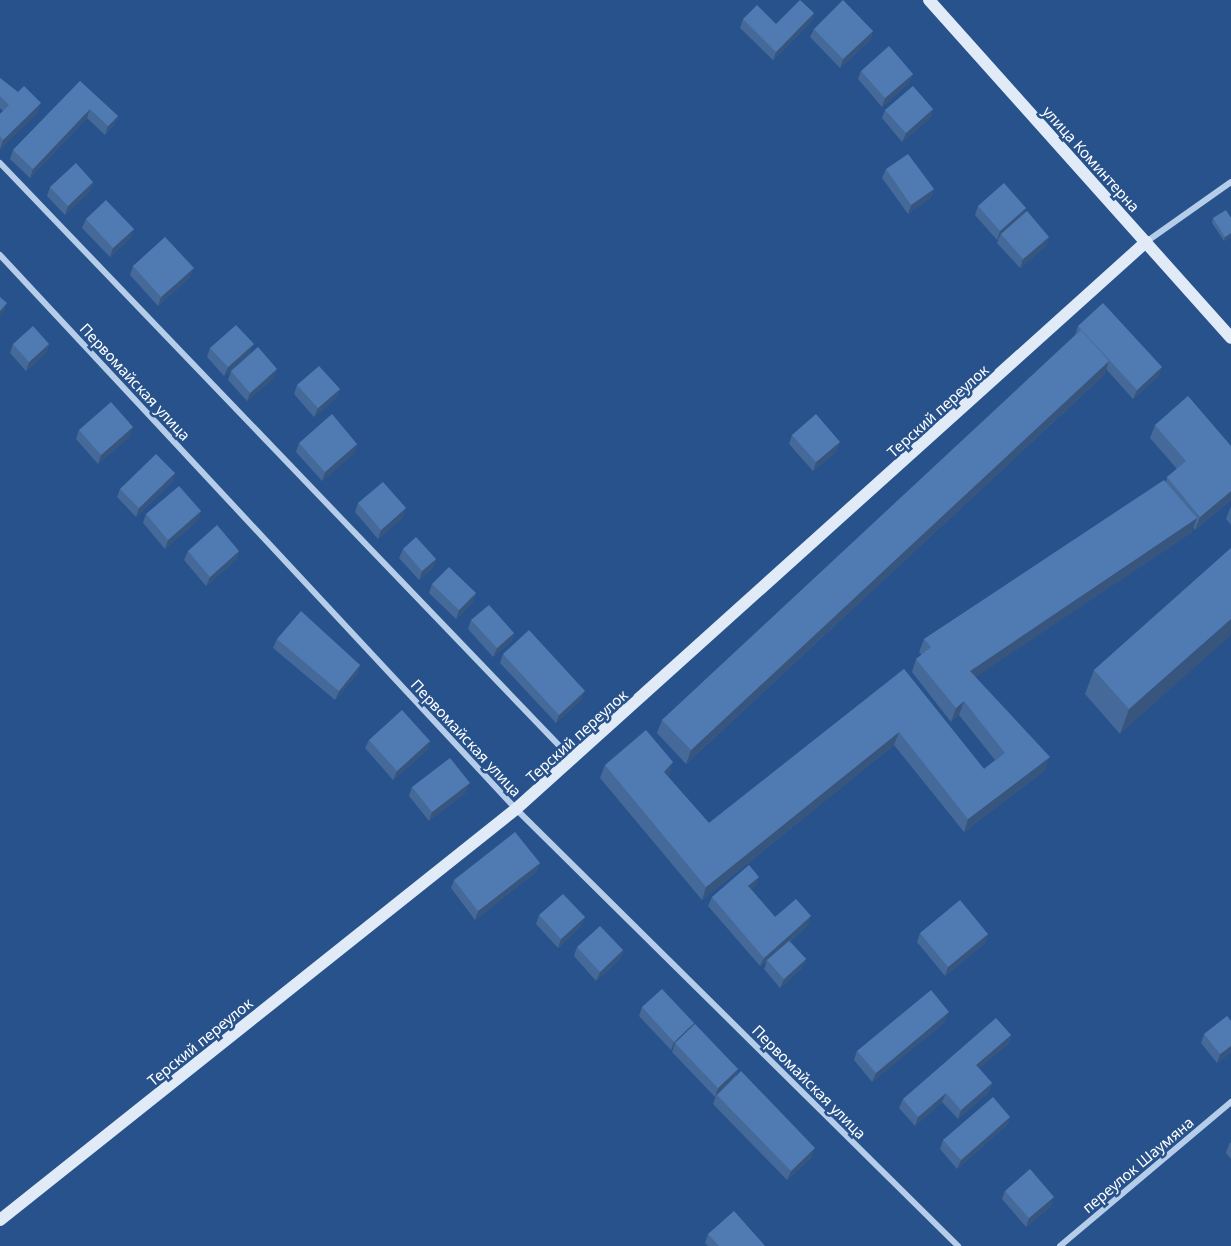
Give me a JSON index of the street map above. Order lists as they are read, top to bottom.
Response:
{
  "streets": {
    "street": [
      "улица Коминтерна",
      "Первомайская улица",
      "Терский переулок",
      "переулок Шаумяна"
    ]
  },
  "crossings": [
    ["улица Коминтерна", "Терский переулок"],
    ["Первомайская улица", "Терский переулок"]
  ]
}
